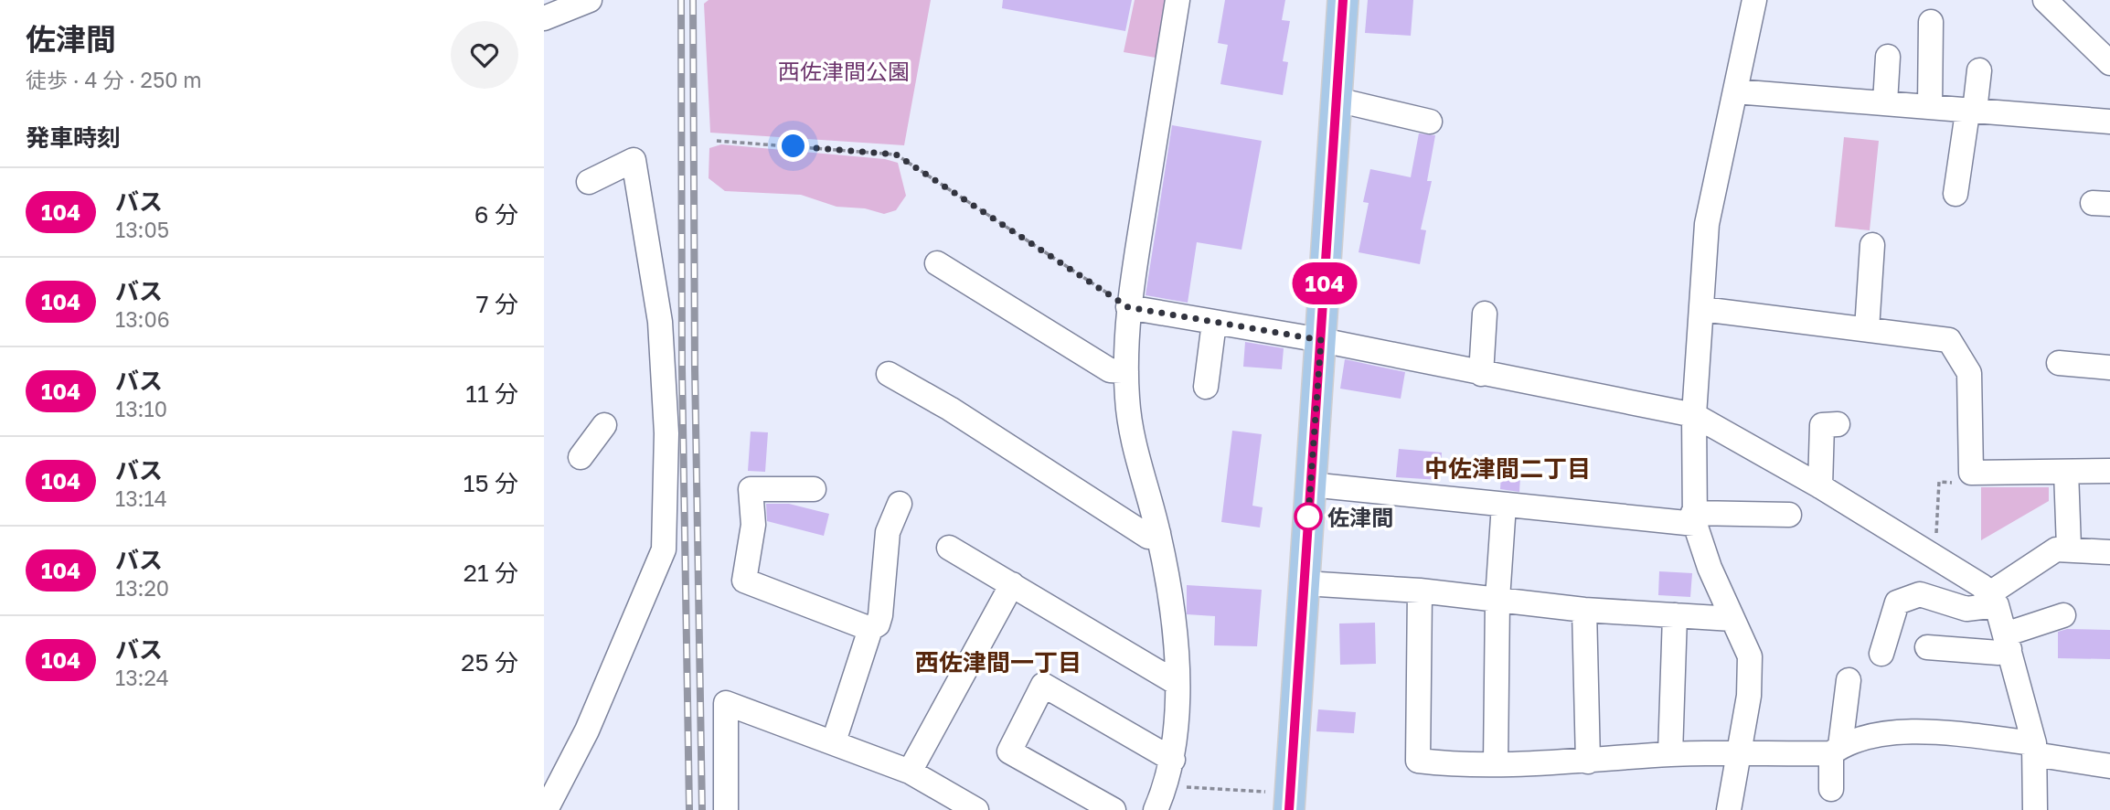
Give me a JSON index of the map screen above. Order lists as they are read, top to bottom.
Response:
{
  "districts": ["中佐津間二丁目", "西佐津間一丁目"],
  "parks": ["西佐津間公園"],
  "places": ["佐津間"],
  "lines": ["bus line 104"],
  "page": {
    "heading": [
      ["佐津間", "徒歩 · 4 分 · 250 m"],
      "発車時刻"
    ],
    "on_map": "104",
    "list": [
      {
        "mark": "104",
        "name": "バス",
        "note": "13:05",
        "value": "6 分"
      },
      {
        "mark": "104",
        "name": "バス",
        "note": "13:06",
        "value": "7 分"
      },
      {
        "mark": "104",
        "name": "バス",
        "note": "13:10",
        "value": "11 分"
      },
      {
        "mark": "104",
        "name": "バス",
        "note": "13:14",
        "value": "15 分"
      },
      {
        "mark": "104",
        "name": "バス",
        "note": "13:20",
        "value": "21 分"
      },
      {
        "mark": "104",
        "name": "バス",
        "note": "13:24",
        "value": "25 分"
      }
    ]
  }
}
